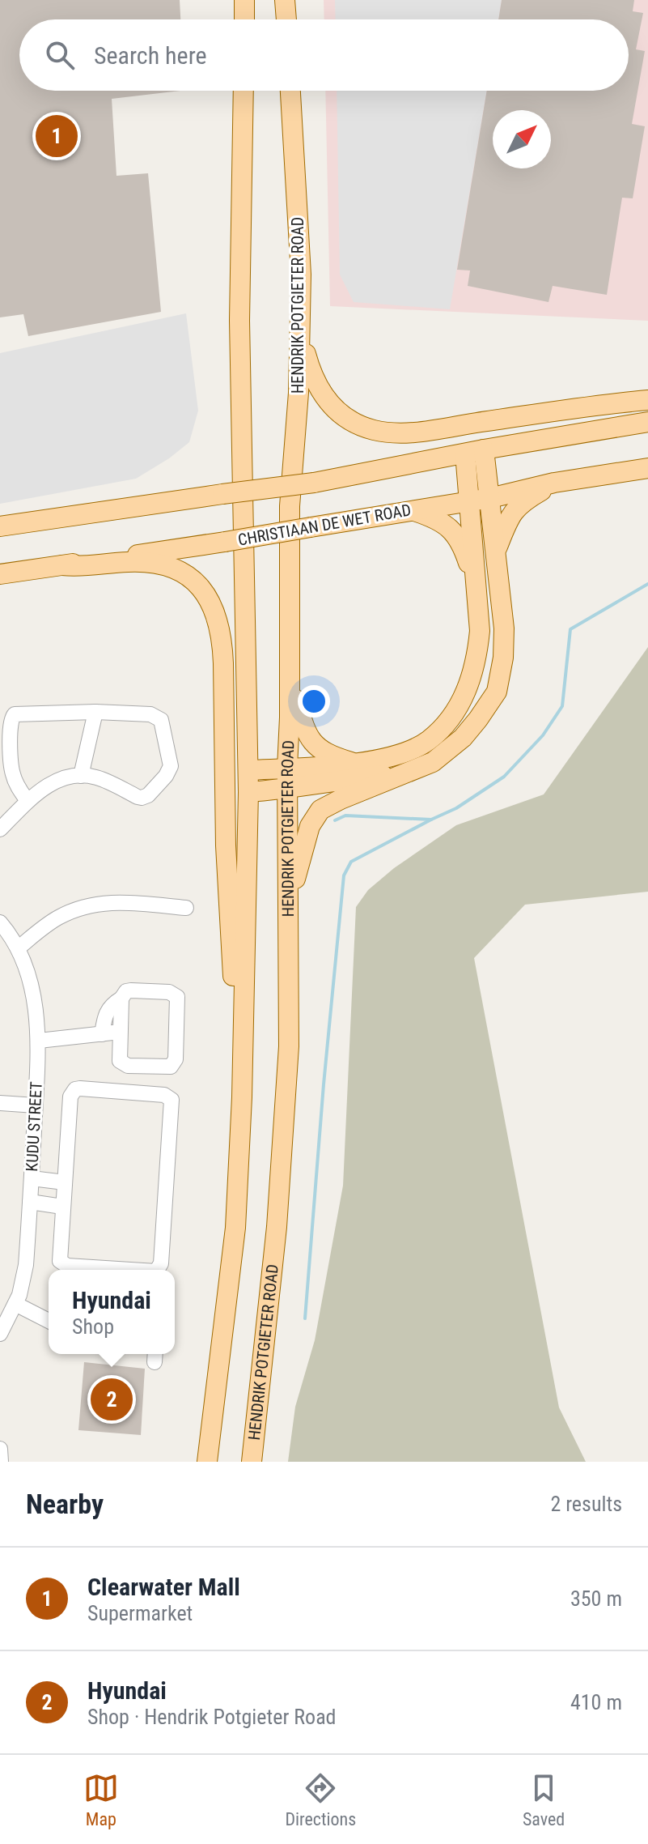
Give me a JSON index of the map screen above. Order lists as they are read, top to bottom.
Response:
{
  "streets": {
    "main road": ["HENDRIK POTGIETER ROAD", "CHRISTIAAN DE WET ROAD"],
    "street": ["KUDU STREET"]
  },
  "north": "top right",
  "page": {
    "search": "Search here",
    "pins": ["1", "2"],
    "popup": ["Hyundai", "Shop"],
    "heading": ["Nearby", "2 results"],
    "list": [
      {
        "mark": "1",
        "name": "Clearwater Mall",
        "note": "Supermarket",
        "value": "350 m"
      },
      {
        "mark": "2",
        "name": "Hyundai",
        "note": "Shop · Hendrik Potgieter Road",
        "value": "410 m"
      }
    ],
    "nav": ["Map", "Directions", "Saved"]
  }
}
